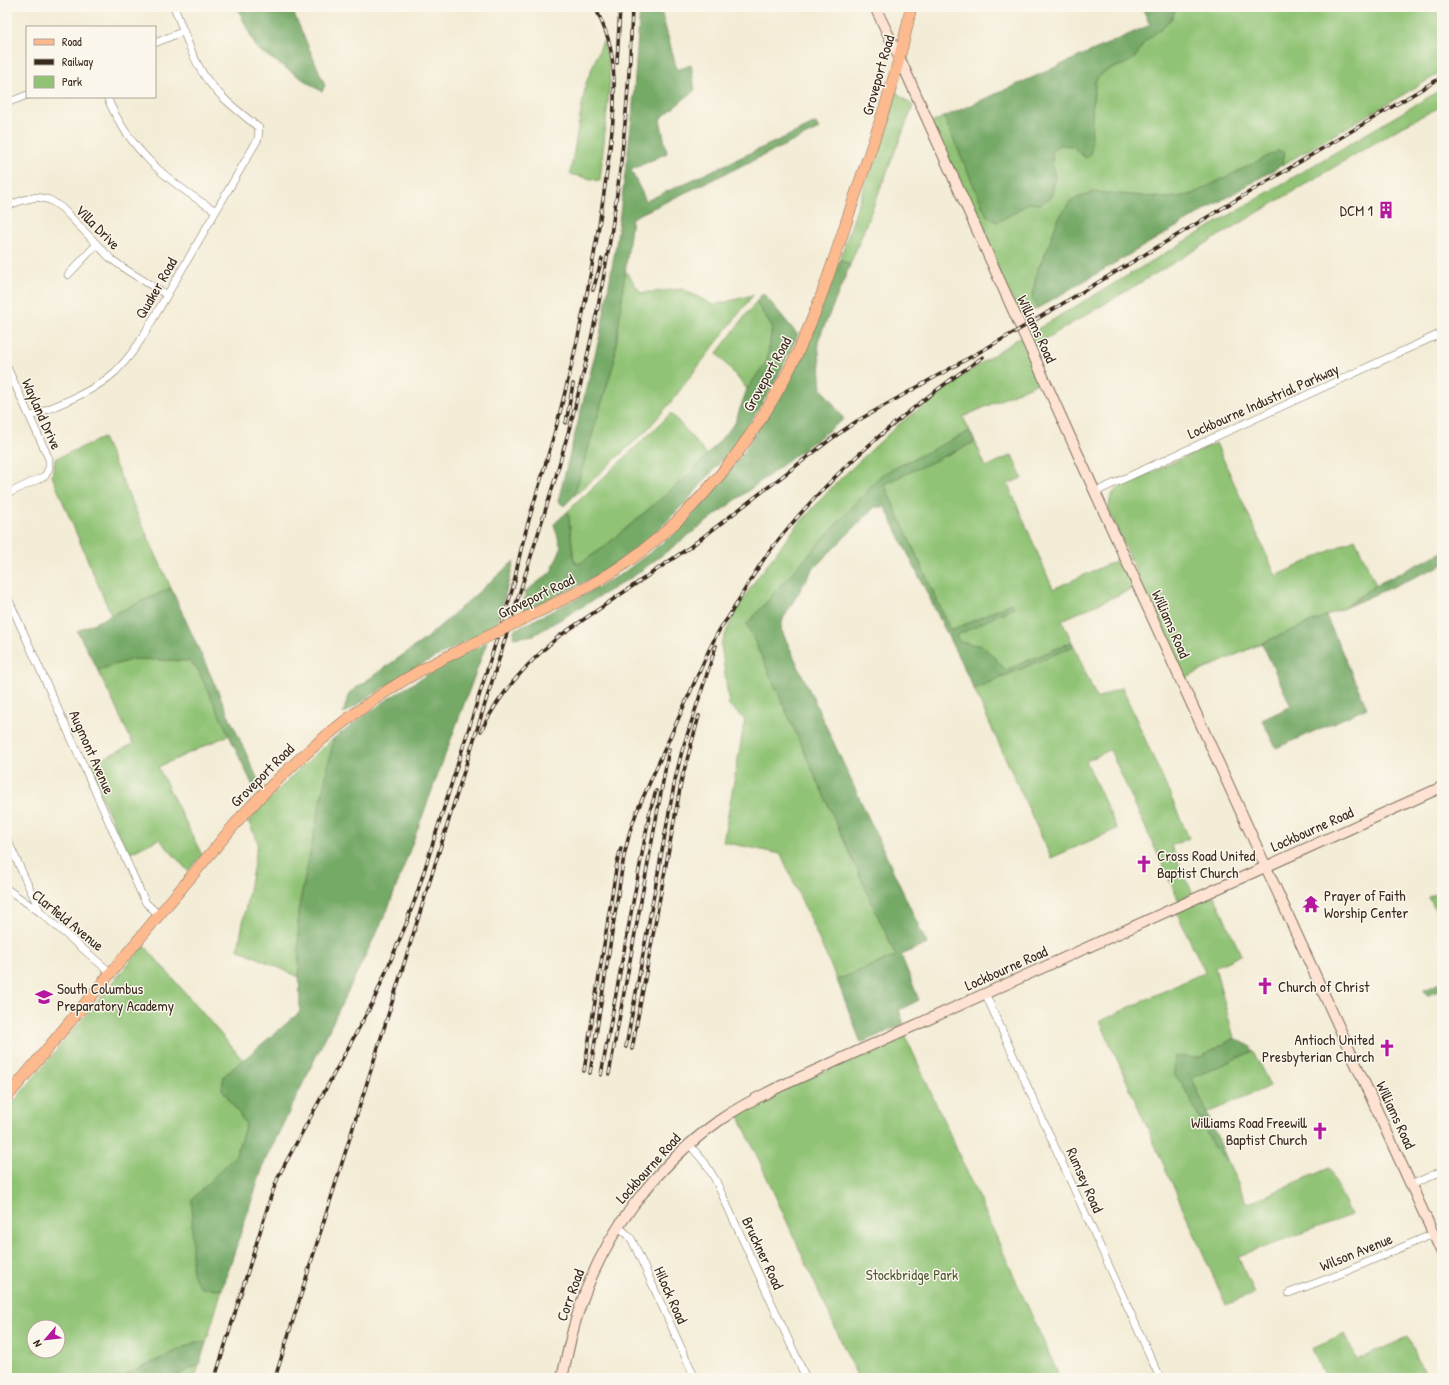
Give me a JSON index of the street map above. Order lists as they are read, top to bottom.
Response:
{
  "streets": {
    "main road": [
      "Groveport Road",
      "Williams Road",
      "Lockbourne Road",
      "Corr Road"
    ],
    "street": [
      "Villa Drive",
      "Quaker Road",
      "Lockbourne Industrial Parkway",
      "Wayland Drive",
      "Augmont Avenue",
      "Clarfield Avenue",
      "Rumsey Road",
      "Wilson Avenue",
      "Bruckner Road",
      "Hilock Road"
    ]
  },
  "crossings": [
    ["Groveport Road", "Williams Road"],
    ["Groveport Road", "Augmont Avenue"],
    ["Groveport Road", "Clarfield Avenue"],
    ["Villa Drive", "Quaker Road"],
    ["Quaker Road", "Wayland Drive"],
    ["Williams Road", "Lockbourne Industrial Parkway"],
    ["Williams Road", "Lockbourne Road"],
    ["Williams Road", "Wilson Avenue"],
    ["Lockbourne Road", "Rumsey Road"],
    ["Lockbourne Road", "Bruckner Road"],
    ["Lockbourne Road", "Corr Road"],
    ["Lockbourne Road", "Hilock Road"],
    ["Corr Road", "Hilock Road"]
  ],
  "parks": ["Stockbridge Park"],
  "places": {
    "building": ["DCM 1"],
    "church": [
      "Cross Road United Baptist Church",
      "Church of Christ",
      "Antioch United Presbyterian Church",
      "Williams Road Freewill Baptist Church"
    ],
    "temple": ["Prayer of Faith Worship Center"],
    "school or university": ["South Columbus Preparatory Academy"]
  },
  "legend": ["Road", "Railway", "Park"],
  "north": "bottom left"
}
